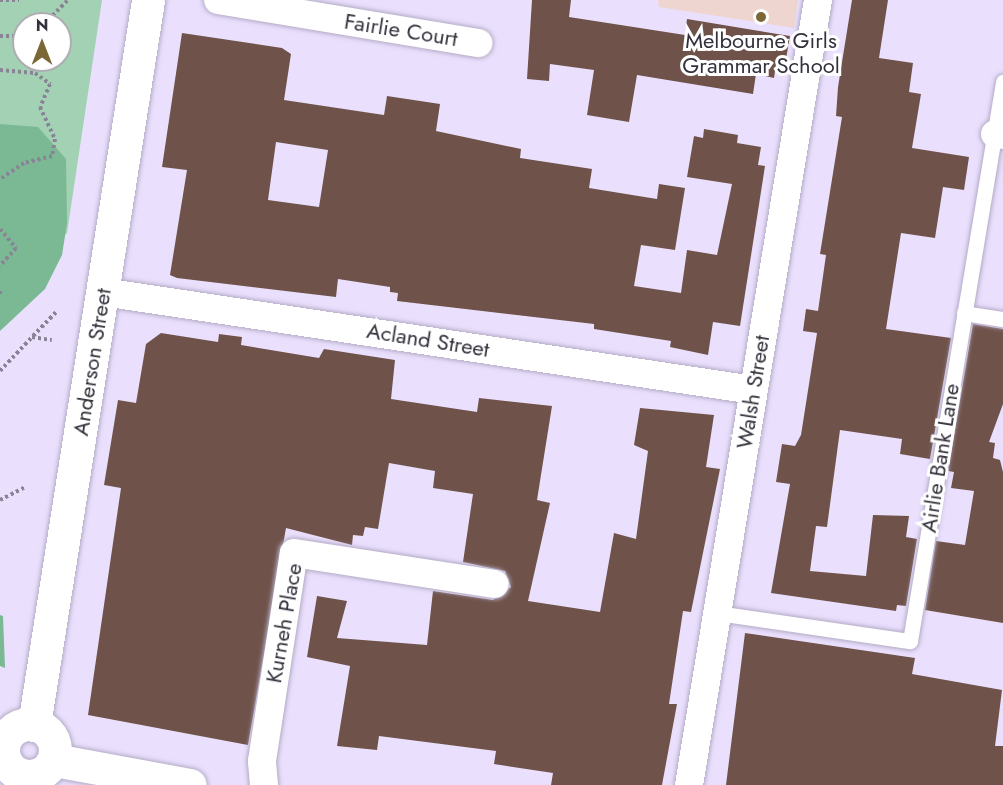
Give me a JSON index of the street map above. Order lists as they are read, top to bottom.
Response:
{
  "streets": {
    "street": [
      "Fairlie Court",
      "Acland Street",
      "Anderson Street",
      "Walsh Street",
      "Kurneh Place"
    ],
    "lane": ["Airlie Bank Lane"]
  },
  "crossings": [
    ["Acland Street", "Anderson Street"],
    ["Acland Street", "Walsh Street"],
    ["Walsh Street", "Airlie Bank Lane"]
  ],
  "places": ["Melbourne Girls Grammar School"],
  "north": "top"
}
